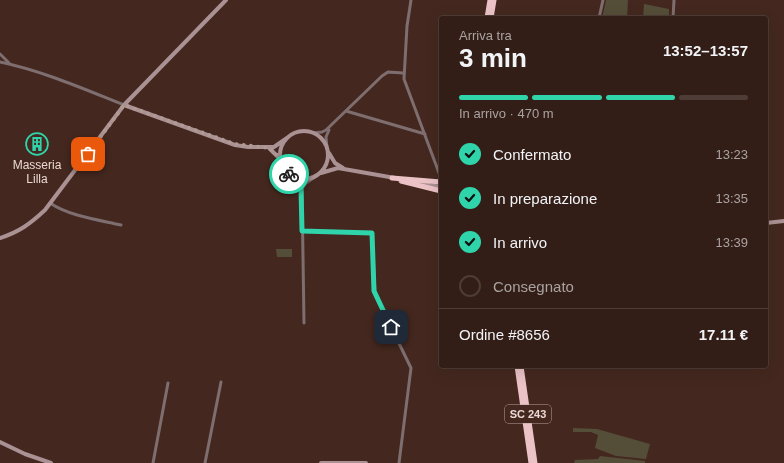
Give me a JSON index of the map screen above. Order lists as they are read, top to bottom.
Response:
{
  "streets": {
    "highway": ["SC 243"]
  },
  "places": {
    "building": ["Masseria Lilla"]
  },
  "page": {
    "heading": ["3 min", "Arriva tra", "13:52–13:57"],
    "panel": ["Ordine #8656", "17.11 €"],
    "bar": "In arrivo · 470 m",
    "list": [
      ["Confermato", "13:23"],
      ["In preparazione", "13:35"],
      ["In arrivo", "13:39"],
      "Consegnato"
    ]
  }
}
